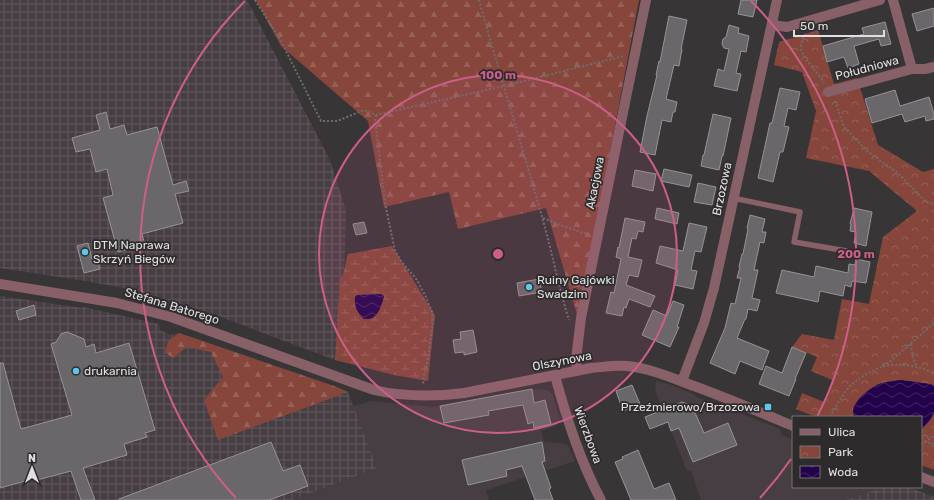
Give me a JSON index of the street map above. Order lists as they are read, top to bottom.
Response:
{
  "streets": {
    "street": [
      "Południowa",
      "Akacjowa",
      "Brzozowa",
      "Stefana Batorego",
      "Olszynowa",
      "Wierzbowa"
    ]
  },
  "crossings": [
    ["Akacjowa", "Olszynowa"],
    ["Brzozowa", "Olszynowa"],
    ["Stefana Batorego", "Olszynowa"],
    ["Olszynowa", "Wierzbowa"]
  ],
  "places": {
    "other": ["DTM Naprawa Skrzyń Biegów", "Ruiny Gajówki Swadzim", "drukarnia"],
    "transit": ["Przeźmierowo/Brzozowa"]
  },
  "legend": ["Ulica", "Park", "Woda"],
  "scale_bar": "50 m",
  "north": "top",
  "rings": ["100 m", "200 m"]
}
